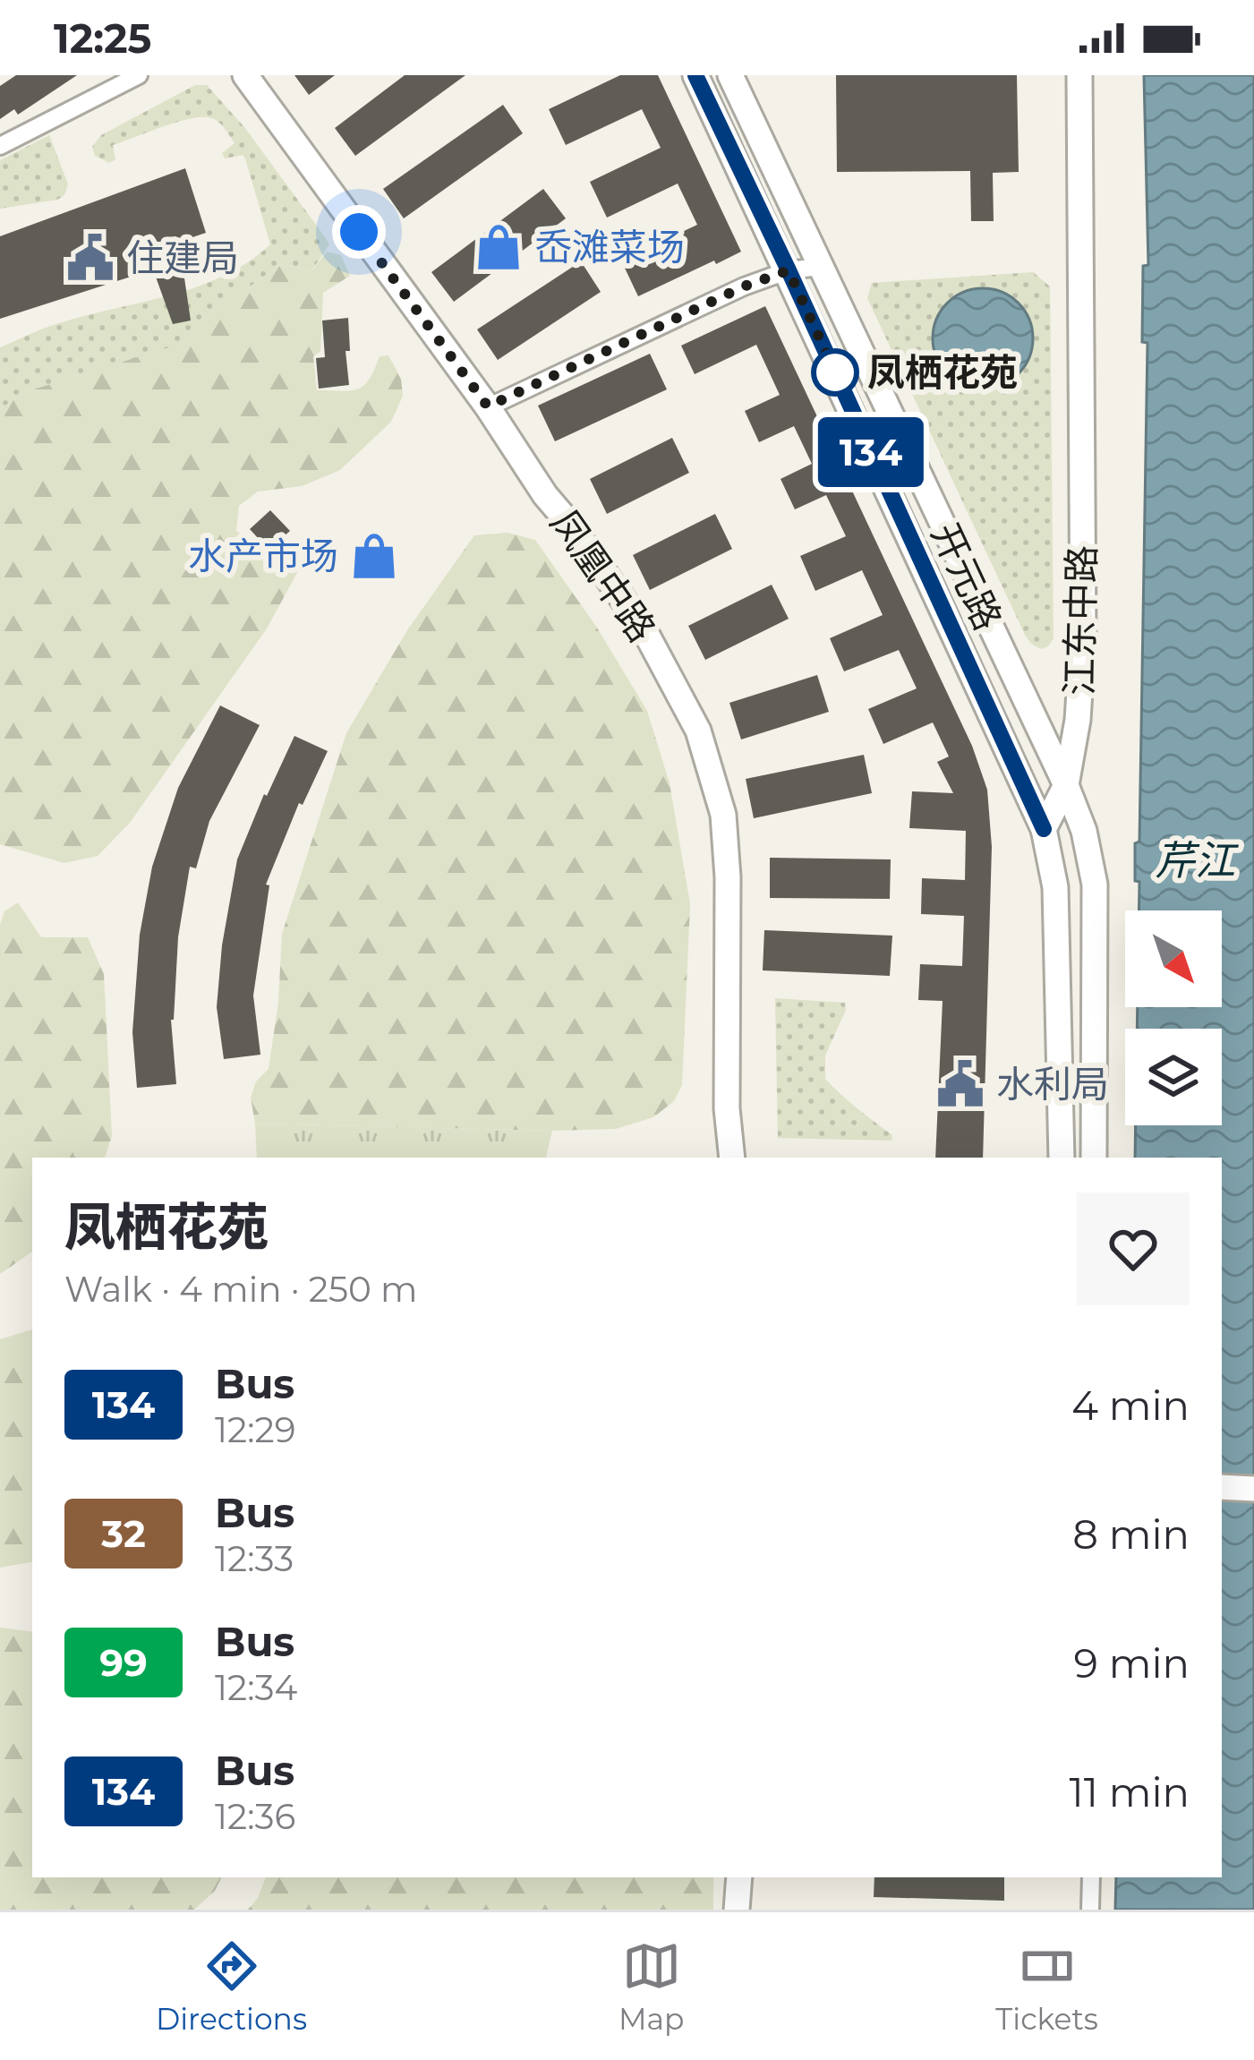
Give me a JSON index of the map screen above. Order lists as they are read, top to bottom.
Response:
{
  "streets": {
    "main road": ["凤凰中路", "开元路", "江东中路"]
  },
  "crossings": [
    ["开元路", "江东中路"]
  ],
  "water": ["芹江"],
  "places": {
    "shop": ["岙滩菜场", "水产市场"],
    "public building": ["住建局", "水利局"],
    "other": ["凤栖花苑"]
  },
  "lines": ["bus line 134"],
  "north": "bottom right",
  "page": {
    "status": "12:25",
    "on_map": "134",
    "heading": ["凤栖花苑", "Walk · 4 min · 250 m"],
    "list": [
      {
        "mark": "134",
        "name": "Bus",
        "note": "12:29",
        "value": "4 min"
      },
      {
        "mark": "32",
        "name": "Bus",
        "note": "12:33",
        "value": "8 min"
      },
      {
        "mark": "99",
        "name": "Bus",
        "note": "12:34",
        "value": "9 min"
      },
      {
        "mark": "134",
        "name": "Bus",
        "note": "12:36",
        "value": "11 min"
      }
    ],
    "tabs": ["Directions", "Map", "Tickets"]
  }
}
